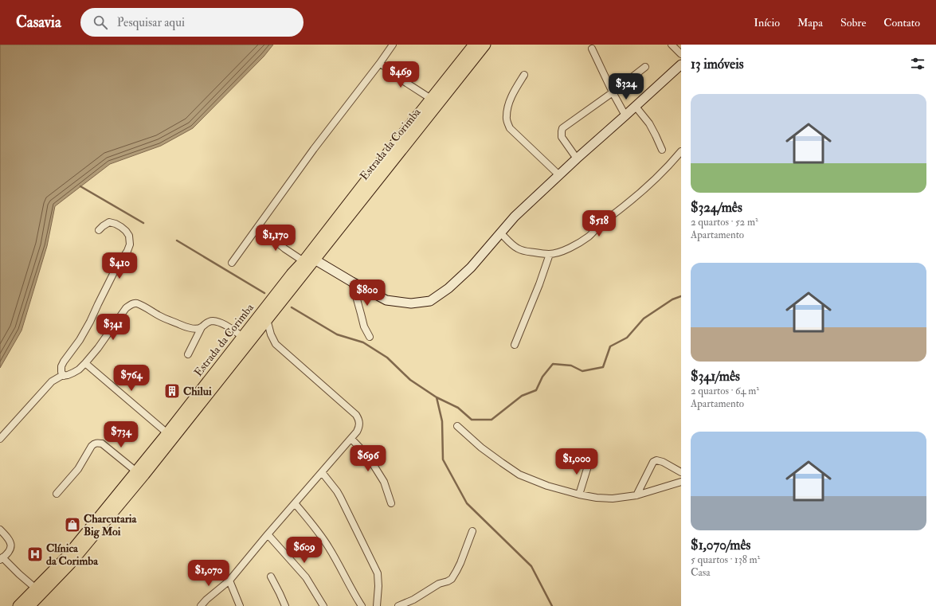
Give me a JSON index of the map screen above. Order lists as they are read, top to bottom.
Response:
{
  "streets": {
    "main road": ["Estrada da Corimba"]
  },
  "places": {
    "building": ["Chilui"],
    "shop": ["Charcutaria Big Moi"],
    "hospital": ["Clínica da Corimba"]
  },
  "page": {
    "header": "Casavia",
    "search": "Pesquisar aqui",
    "nav": [
      "Início",
      "Mapa",
      "Sobre",
      "Contato"
    ],
    "heading": "13 imóveis",
    "price": [
      "$469",
      "$324",
      "$518",
      "$1,170",
      "$410",
      "$800",
      "$341",
      "$764",
      "$734",
      "$696",
      "$1,000",
      "$609",
      "$1,070"
    ],
    "list": [
      {
        "name": "$324/mês",
        "note": "2 quartos · 52 m² · Apartamento"
      },
      {
        "name": "$341/mês",
        "note": "2 quartos · 64 m² · Apartamento"
      },
      {
        "name": "$1,070/mês",
        "note": "5 quartos · 138 m² · Casa"
      }
    ]
  }
}
